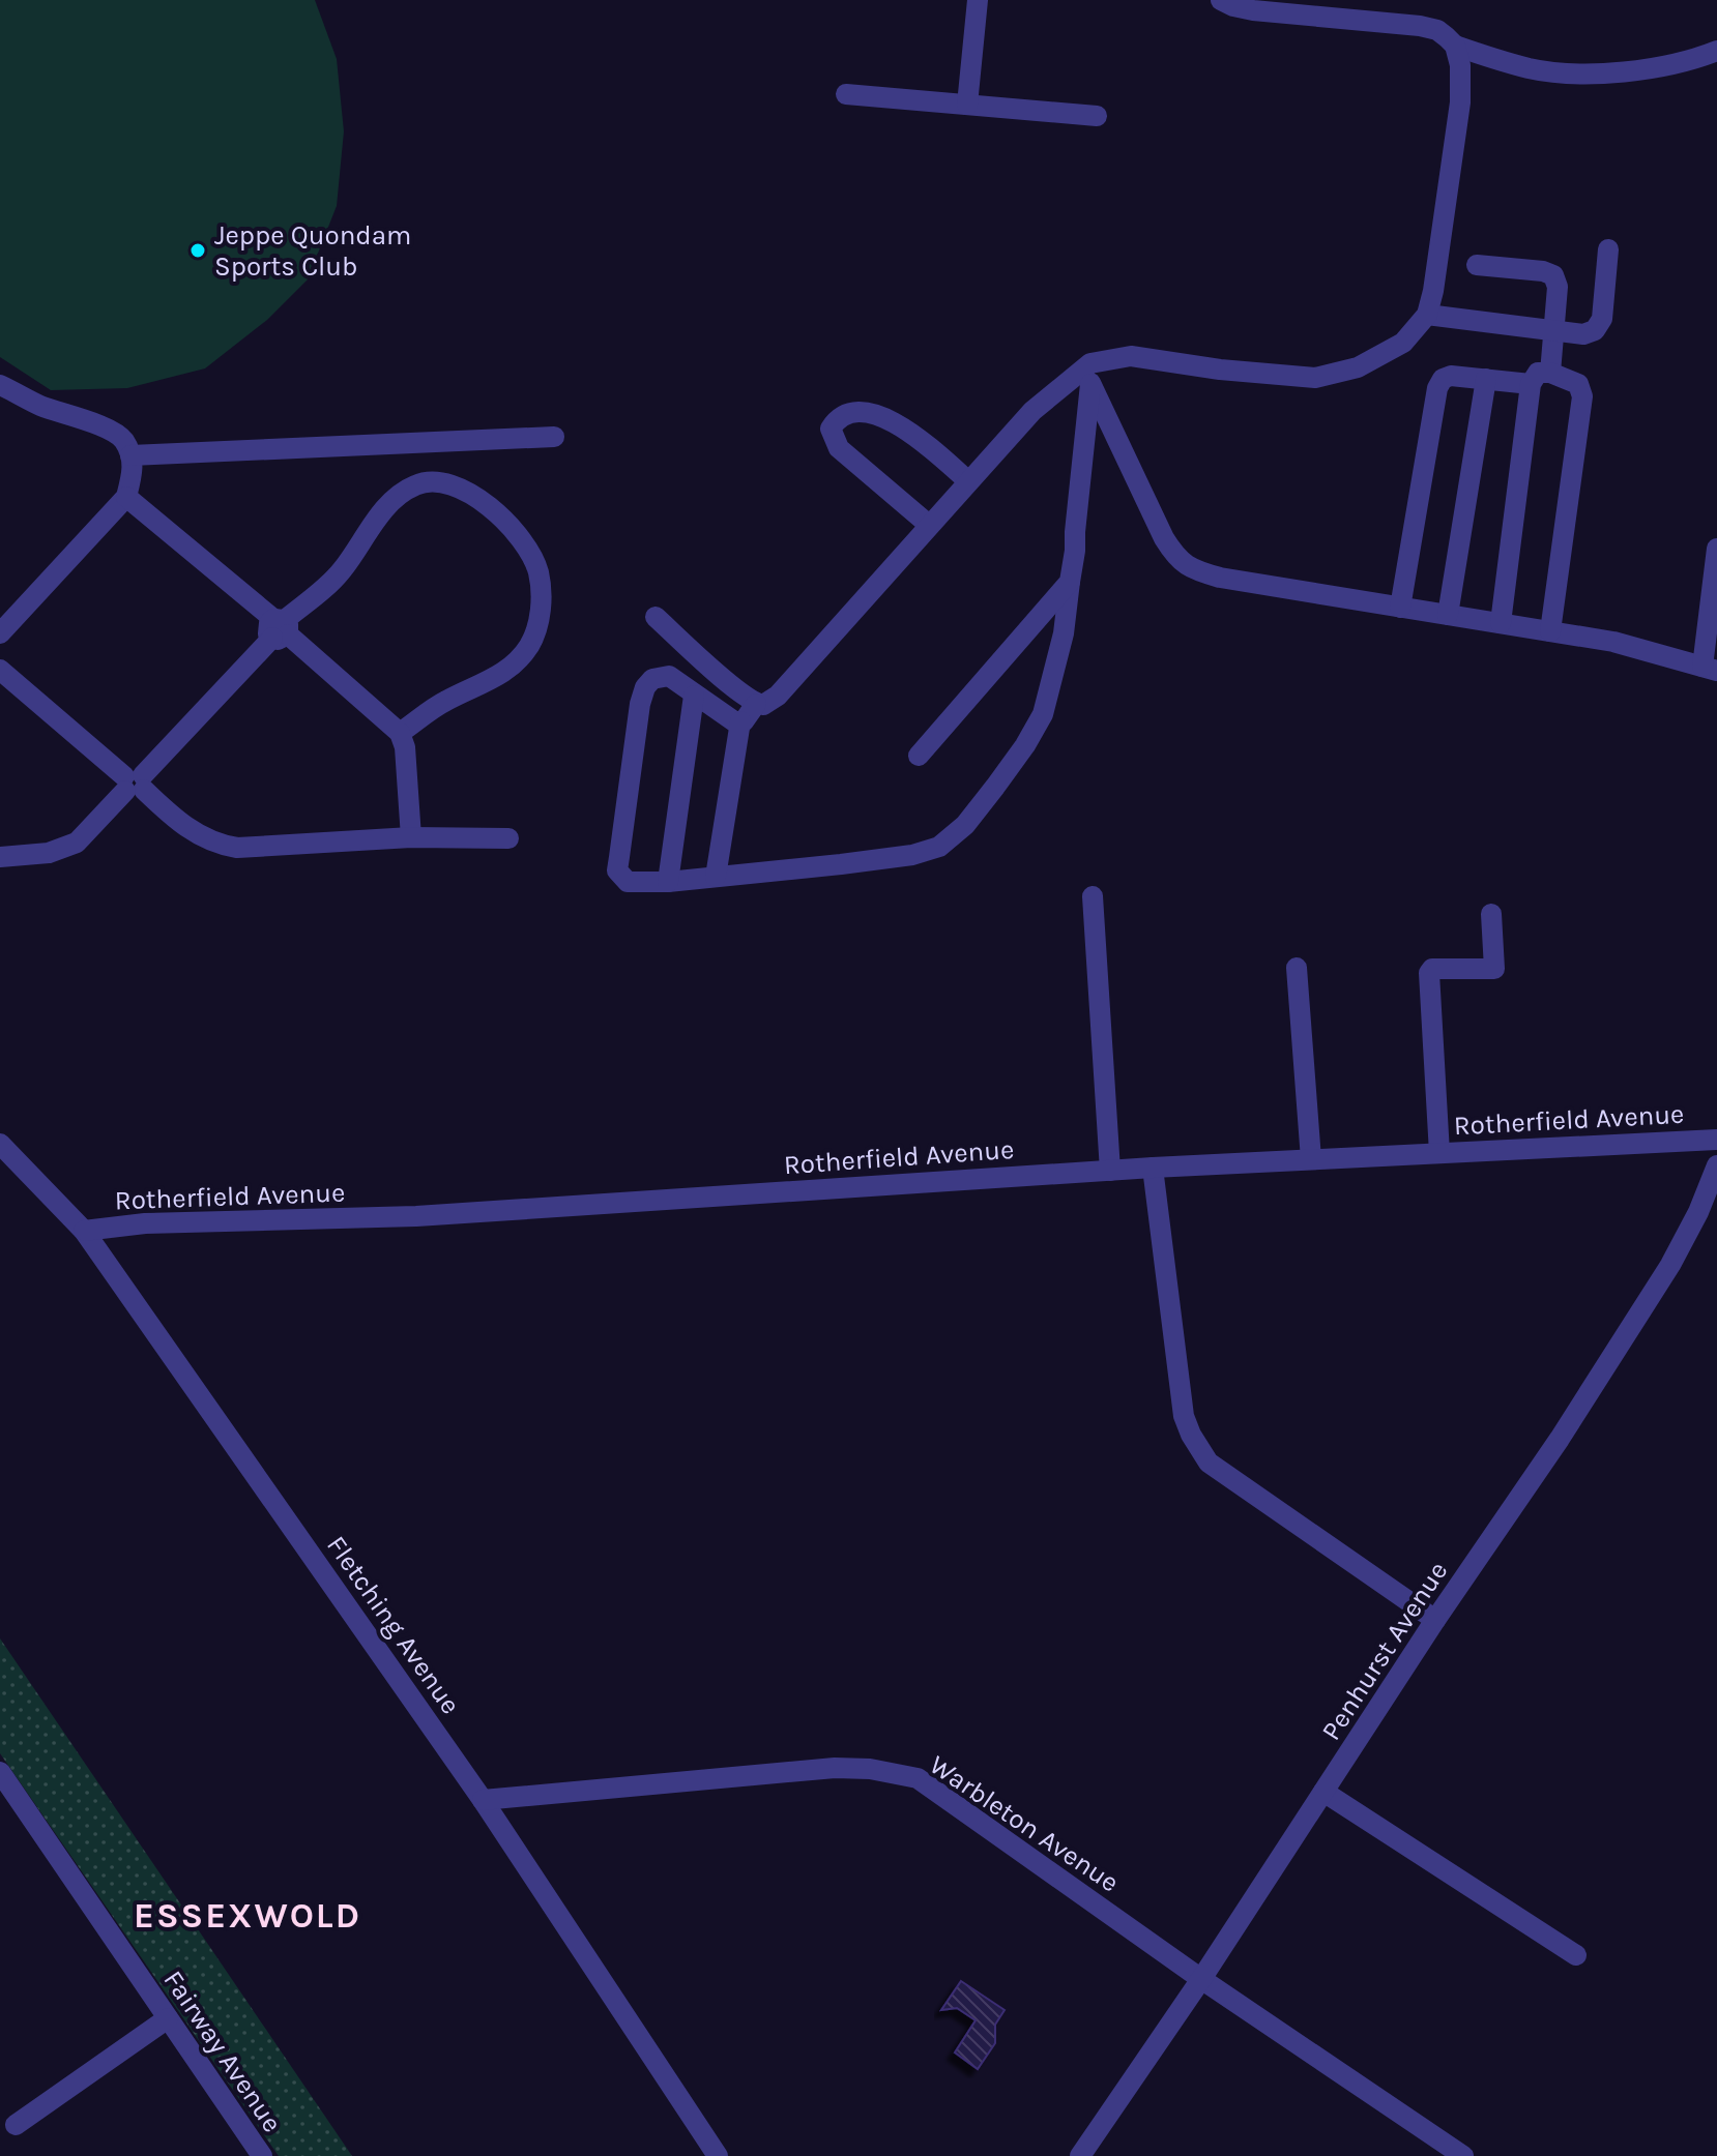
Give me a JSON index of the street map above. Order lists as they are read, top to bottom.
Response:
{
  "streets": {
    "street": [
      "Rotherfield Avenue",
      "Fletching Avenue",
      "Penhurst Avenue",
      "Warbleton Avenue",
      "Fairway Avenue"
    ]
  },
  "crossings": [
    ["Rotherfield Avenue", "Fletching Avenue"],
    ["Fletching Avenue", "Warbleton Avenue"],
    ["Penhurst Avenue", "Warbleton Avenue"]
  ],
  "districts": ["ESSEXWOLD"],
  "places": ["Jeppe Quondam Sports Club"]
}
